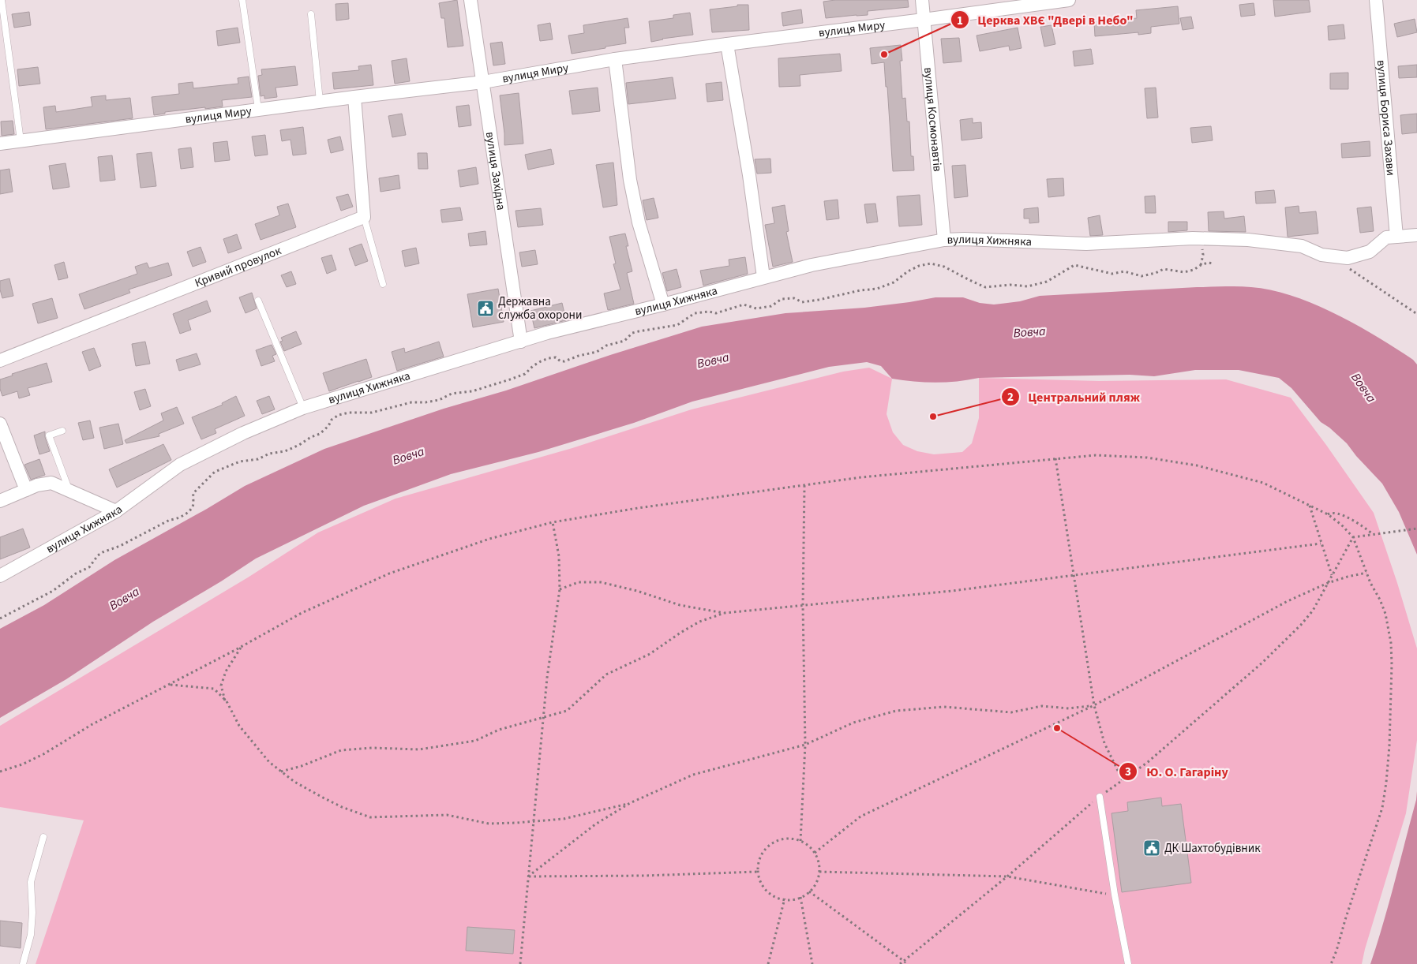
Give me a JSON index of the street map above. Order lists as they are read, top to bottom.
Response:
{
  "streets": {
    "street": [
      "вулиця Миру",
      "вулиця Бориса Захави",
      "вулиця Космонавтів",
      "вулиця Західна",
      "вулиця Хижняка",
      "Кривий провулок"
    ]
  },
  "crossings": [
    ["вулиця Миру", "вулиця Космонавтів"],
    ["вулиця Миру", "вулиця Західна"],
    ["вулиця Бориса Захави", "вулиця Хижняка"],
    ["вулиця Космонавтів", "вулиця Хижняка"],
    ["вулиця Західна", "вулиця Хижняка"]
  ],
  "water": ["Вовча"],
  "places": {
    "other": ["Церква ХВЄ \"Двері в Небо\"", "Центральний пляж", "Ю. О. Гагаріну"],
    "public building": ["Державна служба охорони", "ДК Шахтобудівник"]
  }
}
